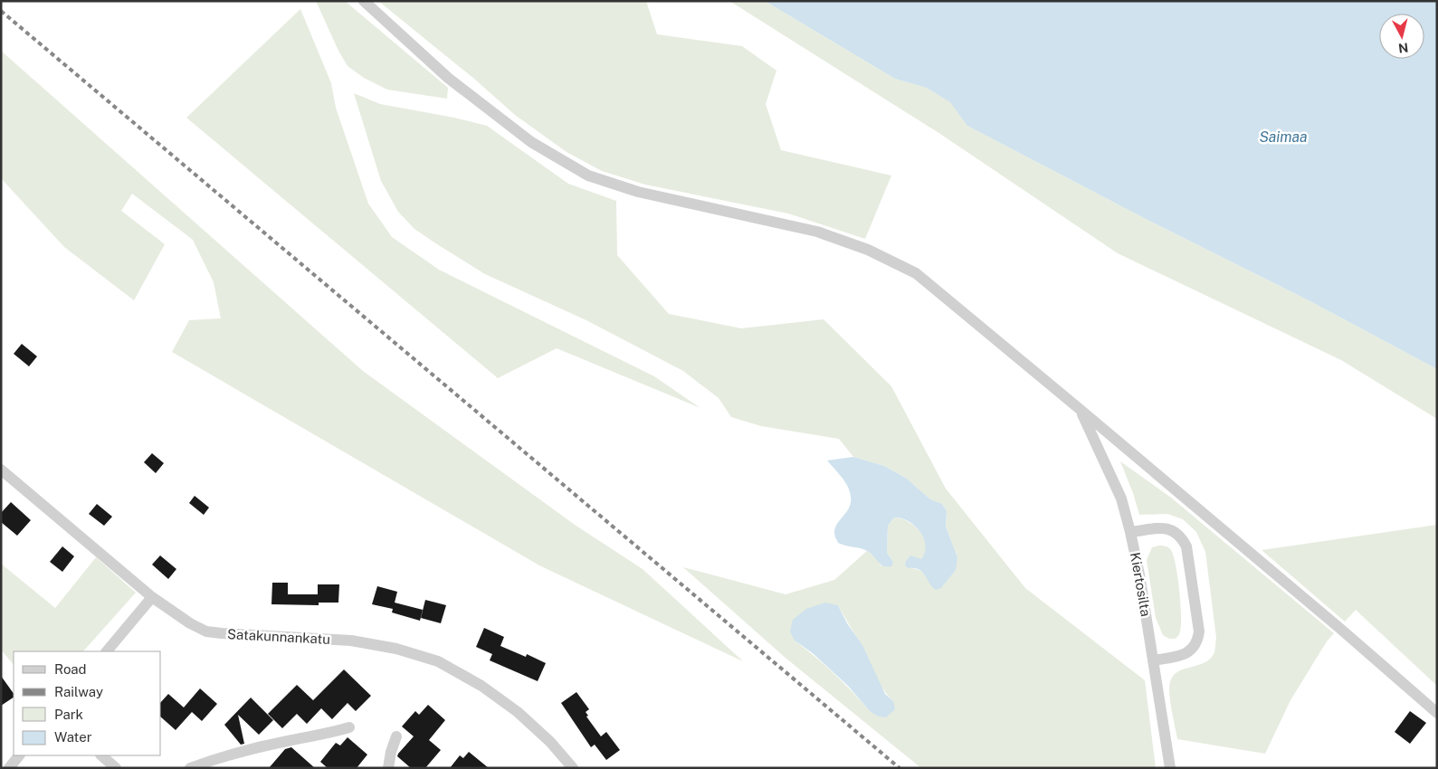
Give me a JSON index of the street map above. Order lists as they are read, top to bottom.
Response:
{
  "streets": {
    "street": ["Kiertosilta", "Satakunnankatu"]
  },
  "water": ["Saimaa"],
  "legend": [
    "Road",
    "Railway",
    "Park",
    "Water"
  ],
  "north": "bottom"
}
